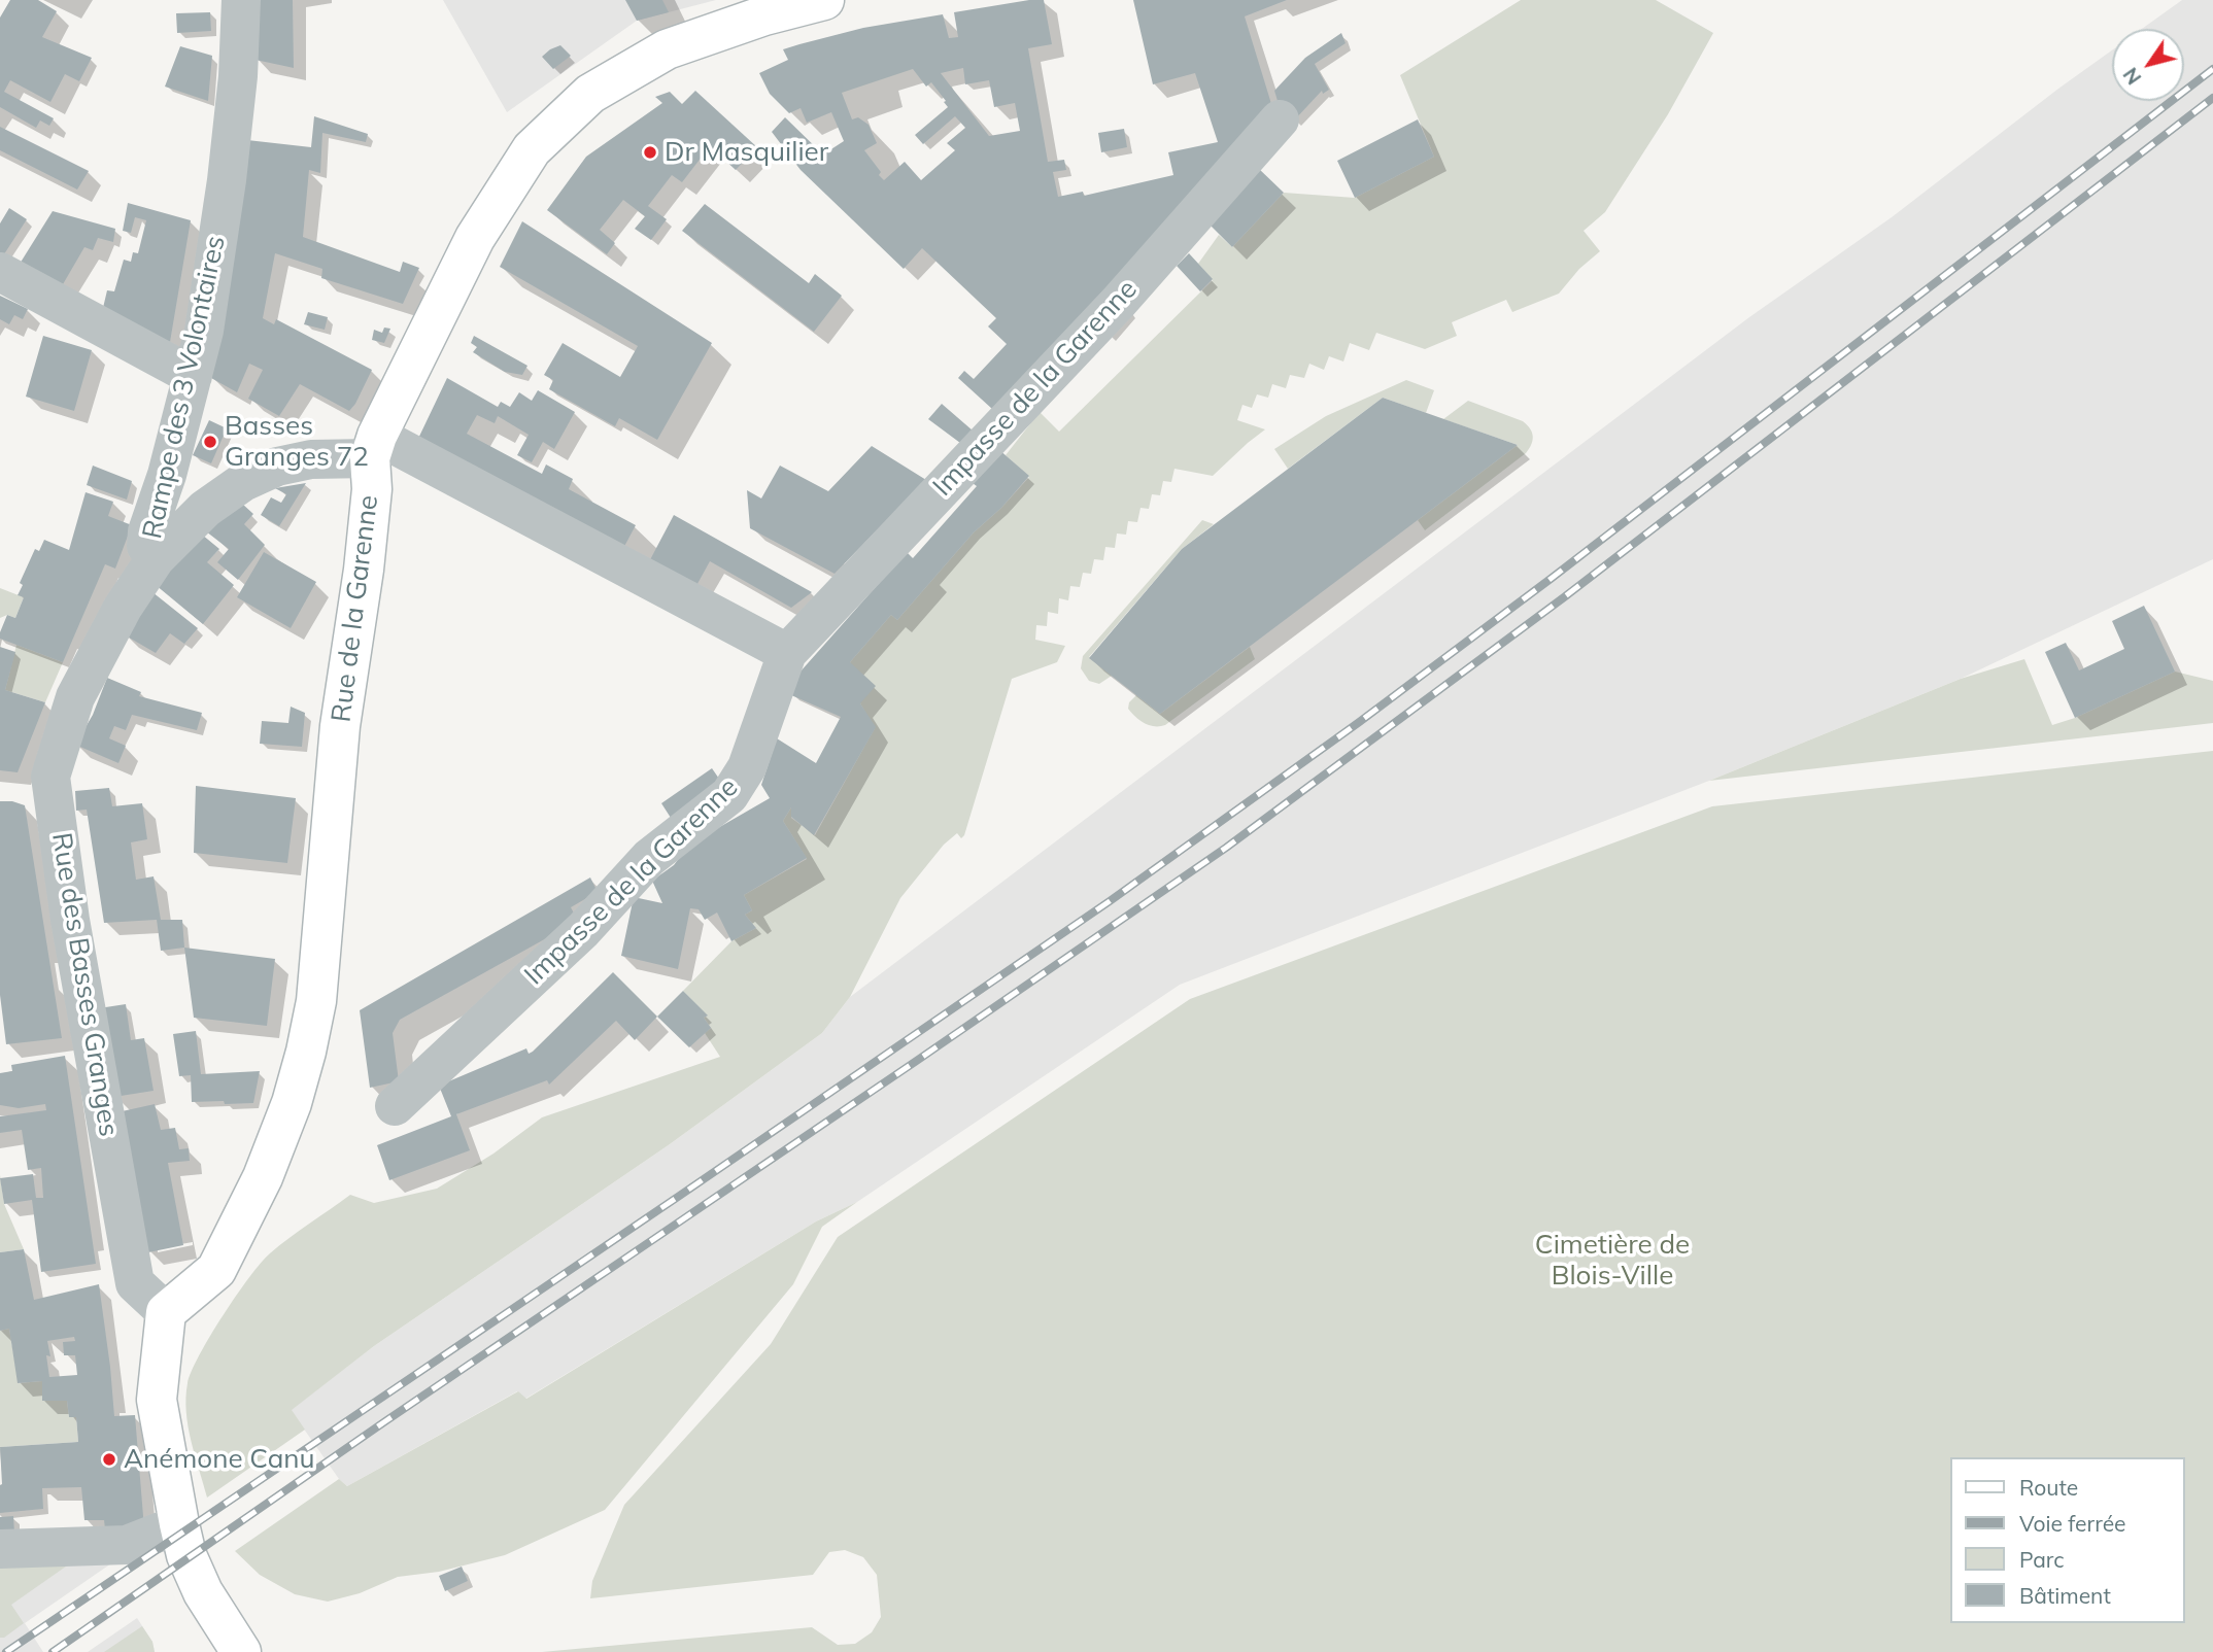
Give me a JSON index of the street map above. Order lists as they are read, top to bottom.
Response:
{
  "streets": {
    "street": [
      "Rampe des 3 Volontaires",
      "Impasse de la Garenne",
      "Rue de la Garenne",
      "Rue des Basses Granges"
    ]
  },
  "crossings": [
    ["Rampe des 3 Volontaires", "Rue des Basses Granges"],
    ["Rue de la Garenne", "Rue des Basses Granges"]
  ],
  "parks": ["Cimetière de Blois-Ville"],
  "places": ["Dr Masquilier", "Basses Granges 72", "Anémone Canu"],
  "legend": [
    "Route",
    "Voie ferrée",
    "Parc",
    "Bâtiment"
  ],
  "north": "bottom left"
}
